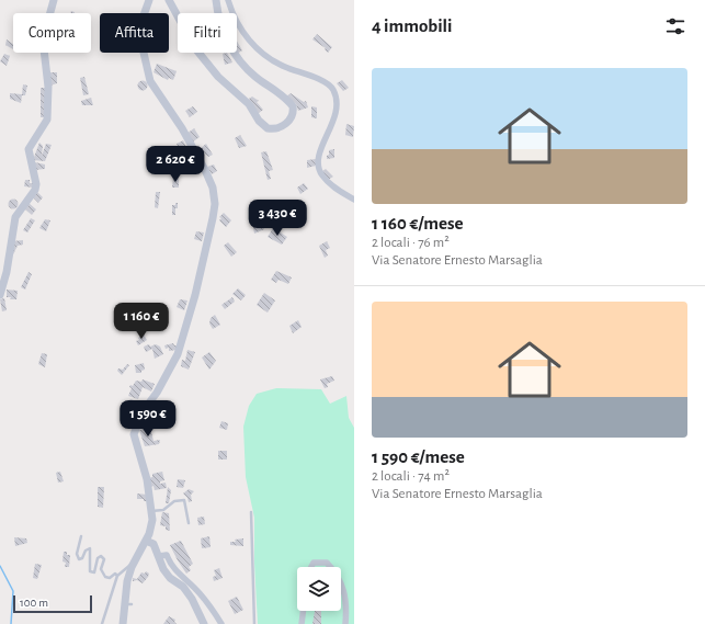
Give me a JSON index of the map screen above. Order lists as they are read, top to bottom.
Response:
{
  "scale_bar": "100 m",
  "page": {
    "heading": "4 immobili",
    "chip": ["Compra", "Affitta", "Filtri"],
    "list": [
      {
        "name": "1 160 €/mese",
        "note": "2 locali · 76 m² · Via Senatore Ernesto Marsaglia"
      },
      {
        "name": "1 590 €/mese",
        "note": "2 locali · 74 m² · Via Senatore Ernesto Marsaglia"
      }
    ],
    "price": [
      "2 620 €",
      "3 430 €",
      "1 160 €",
      "1 590 €"
    ],
    "scale": "100 m"
  }
}
